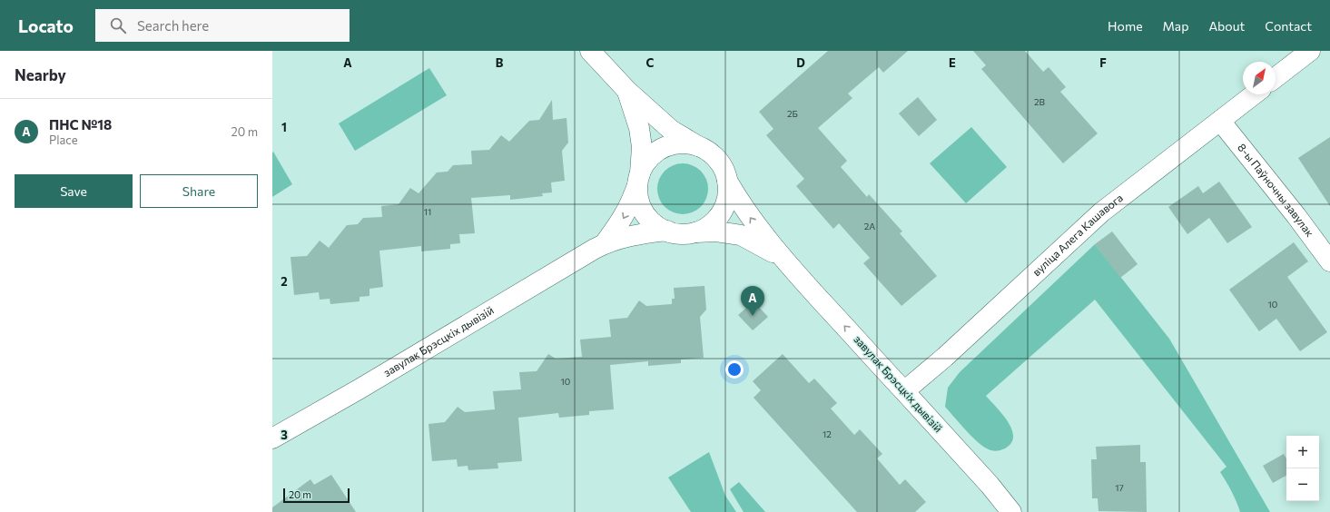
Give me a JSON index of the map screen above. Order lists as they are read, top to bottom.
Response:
{
  "streets": {
    "street": ["8-ы Паўночны завулак", "вуліца Алега Кашавога", "завулак Брэсцкіх дывізій"]
  },
  "crossings": [
    ["8-ы Паўночны завулак", "вуліца Алега Кашавога"],
    ["вуліца Алега Кашавога", "завулак Брэсцкіх дывізій"]
  ],
  "house_numbers": [
    "2В",
    "2Б",
    "11",
    "2А",
    "10",
    "10",
    "12",
    "17"
  ],
  "scale_bar": "20 m",
  "north": "top right",
  "page": {
    "header": "Locato",
    "search": "Search here",
    "nav": [
      "Home",
      "Map",
      "About",
      "Contact"
    ],
    "heading": "Nearby",
    "list": [
      {
        "mark": "A",
        "name": "ПНС №18",
        "note": "Place",
        "value": "20 m"
      }
    ],
    "buttons": ["Save", "Share"],
    "pins": "A",
    "map_buttons": ["+", "−"],
    "scale": "20 m"
  },
  "grid": {
    "columns": [
      "A",
      "B",
      "C",
      "D",
      "E",
      "F"
    ],
    "rows": ["1", "2", "3"]
  }
}
